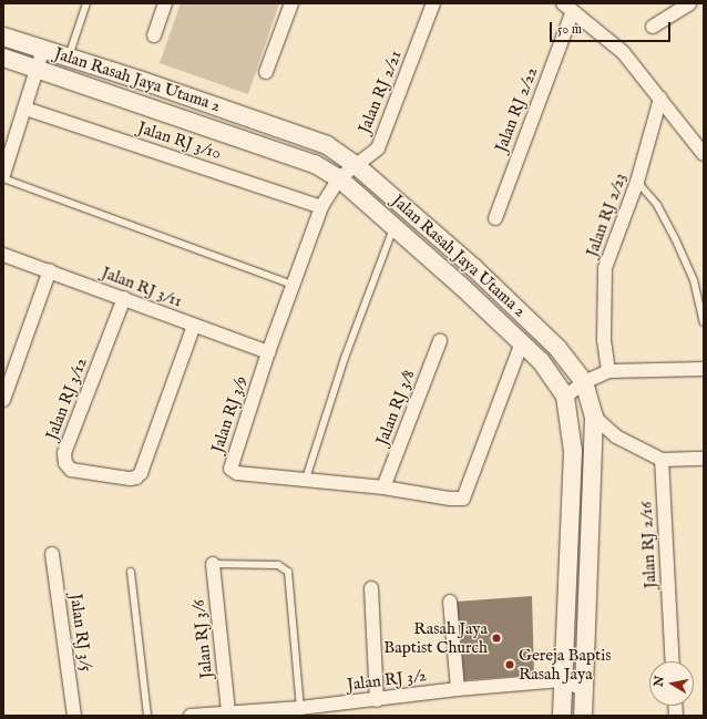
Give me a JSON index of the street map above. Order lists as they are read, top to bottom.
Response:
{
  "streets": {
    "street": [
      "Jalan Rasah Jaya Utama 2",
      "Jalan RJ 2/21",
      "Jalan RJ 2/22",
      "Jalan RJ 3/10",
      "Jalan RJ 2/23",
      "Jalan RJ 3/11",
      "Jalan RJ 3/12",
      "Jalan RJ 3/8",
      "Jalan RJ 3/9",
      "Jalan RJ 2/16",
      "Jalan RJ 3/5",
      "Jalan RJ 3/6",
      "Jalan RJ 3/2"
    ]
  },
  "crossings": [
    ["Jalan Rasah Jaya Utama 2", "Jalan RJ 2/21"],
    ["Jalan Rasah Jaya Utama 2", "Jalan RJ 3/9"],
    ["Jalan Rasah Jaya Utama 2", "Jalan RJ 3/2"],
    ["Jalan RJ 2/21", "Jalan RJ 3/9"],
    ["Jalan RJ 3/10", "Jalan RJ 3/9"],
    ["Jalan RJ 3/11", "Jalan RJ 3/12"],
    ["Jalan RJ 3/11", "Jalan RJ 3/9"],
    ["Jalan RJ 3/8", "Jalan RJ 3/9"],
    ["Jalan RJ 3/6", "Jalan RJ 3/2"]
  ],
  "places": ["Rasah Jaya Baptist Church", "Gereja Baptis Rasah Jaya"],
  "scale_bar": "50 m",
  "north": "left"
}
